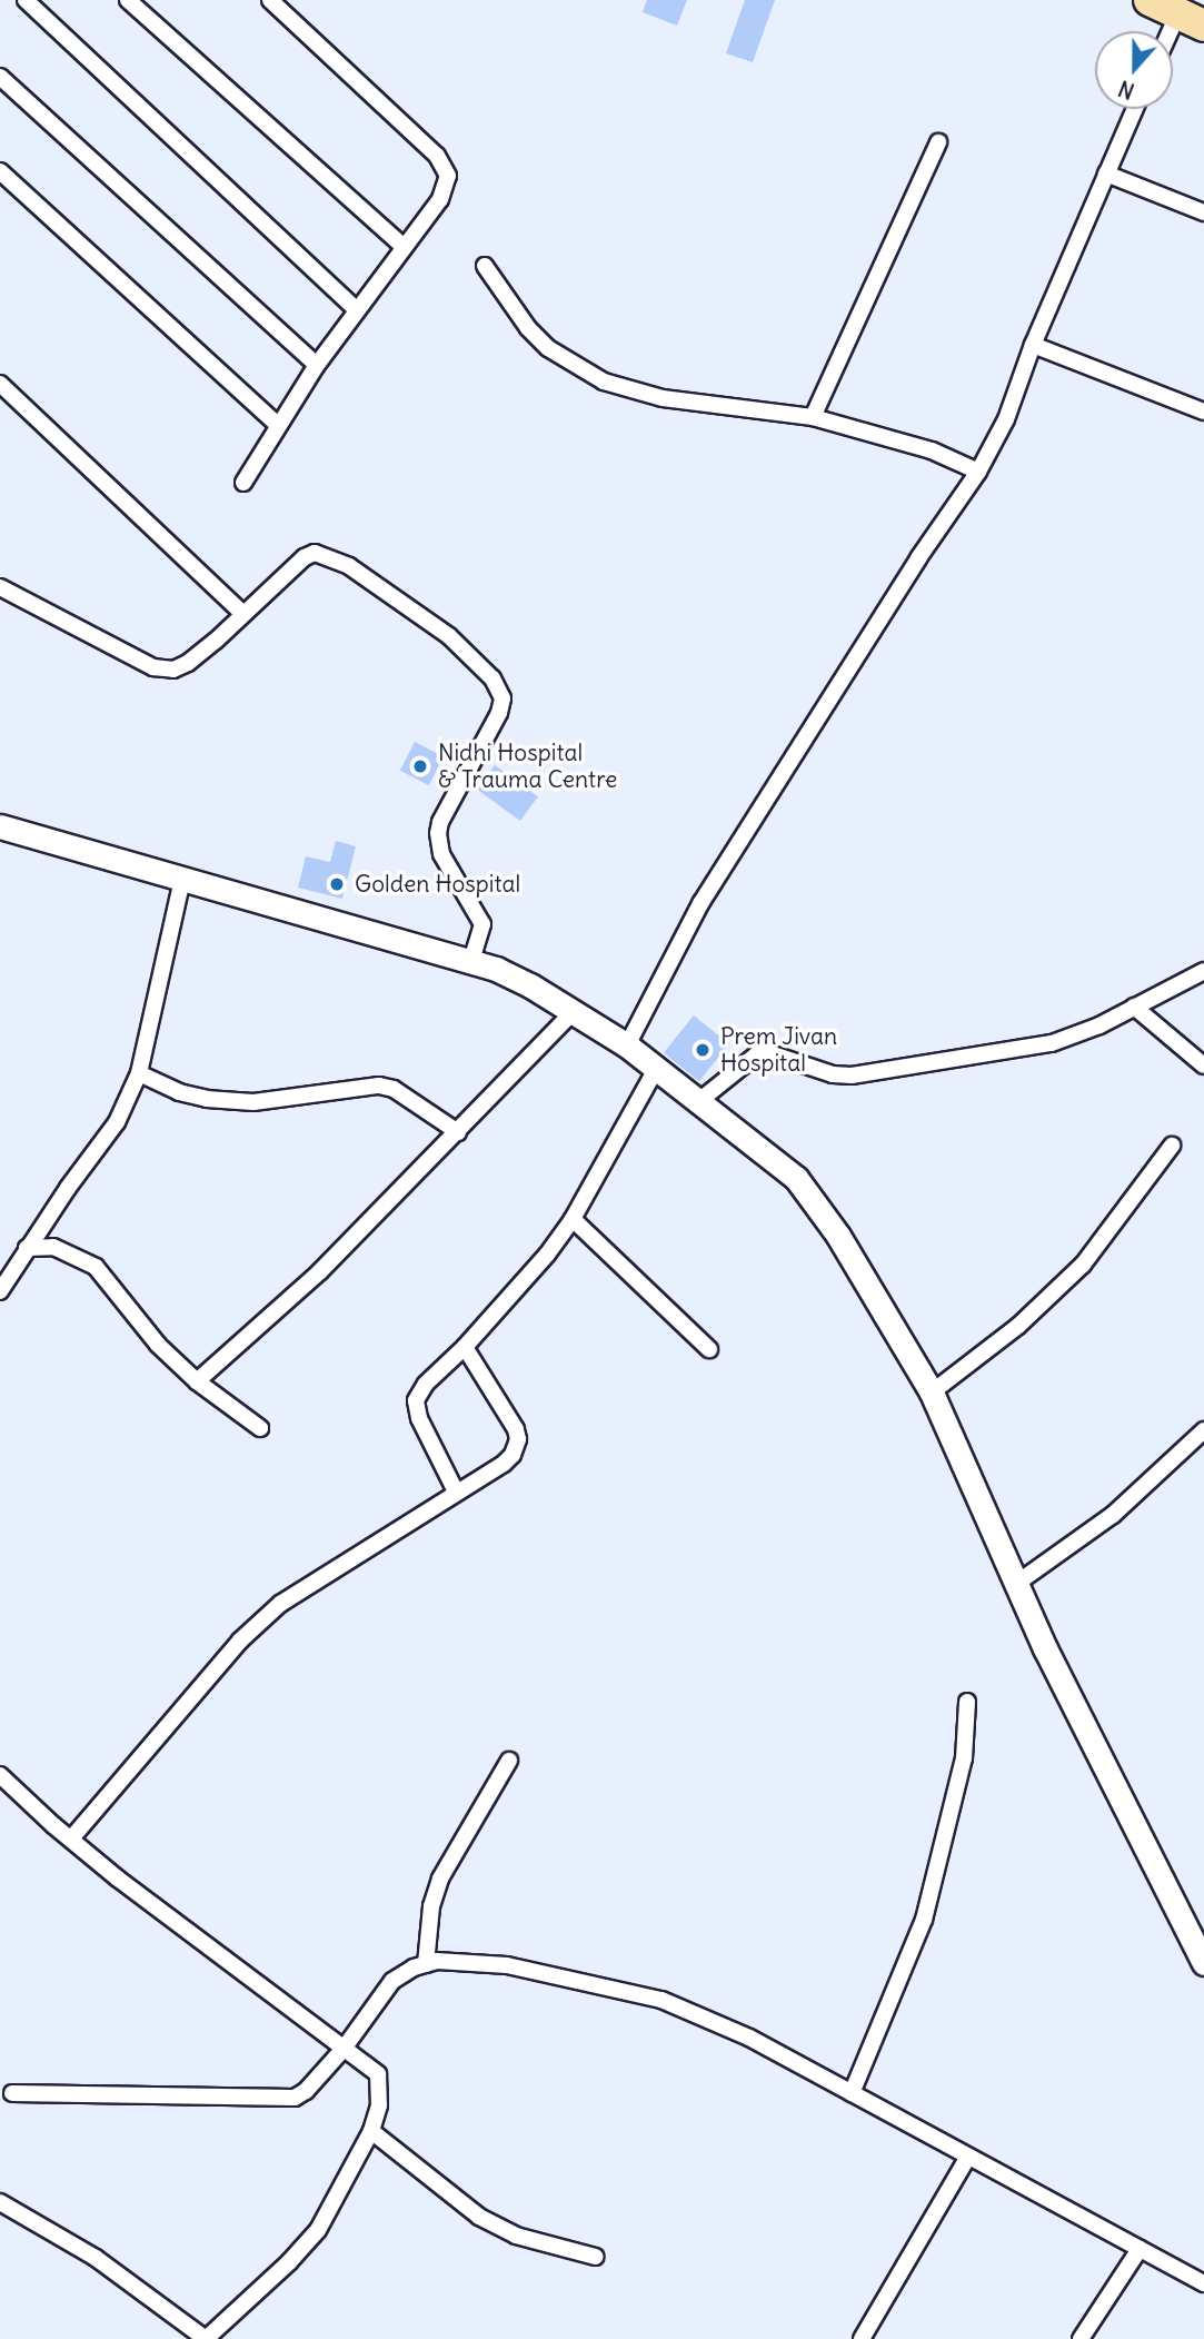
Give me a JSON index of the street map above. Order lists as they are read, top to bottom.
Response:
{
  "places": ["Nidhi Hospital & Trauma Centre", "Golden Hospital", "Prem Jivan Hospital"],
  "north": "bottom"
}
